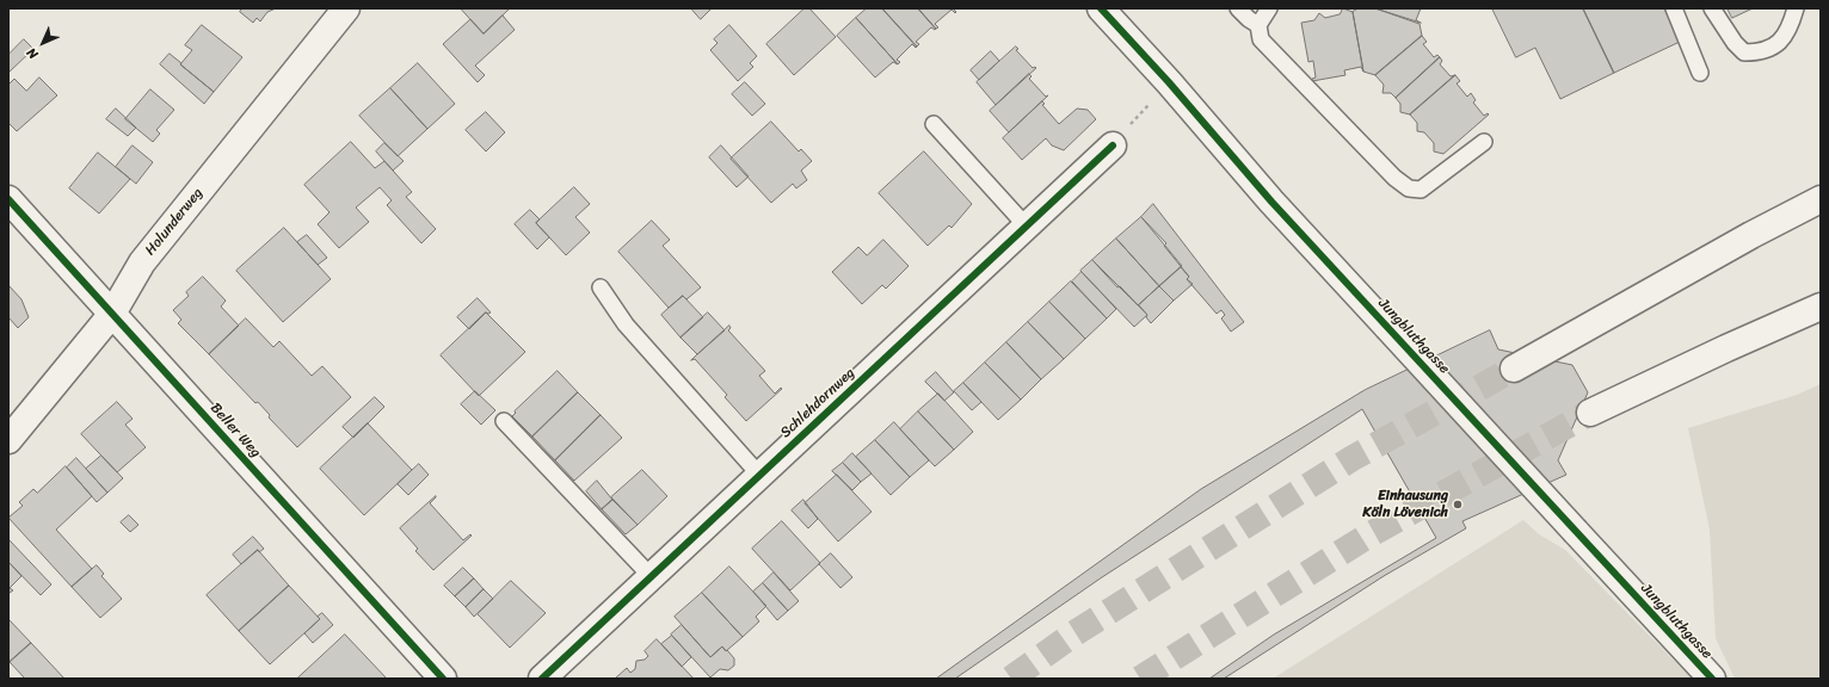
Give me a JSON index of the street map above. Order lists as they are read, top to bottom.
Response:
{
  "streets": {
    "main road": [
      "Holunderweg",
      "Jungbluthgasse",
      "Schlehdornweg",
      "Beller Weg"
    ]
  },
  "crossings": [
    ["Holunderweg", "Beller Weg"]
  ],
  "places": ["Einhausung Köln Lövenich"],
  "north": "bottom left"
}
